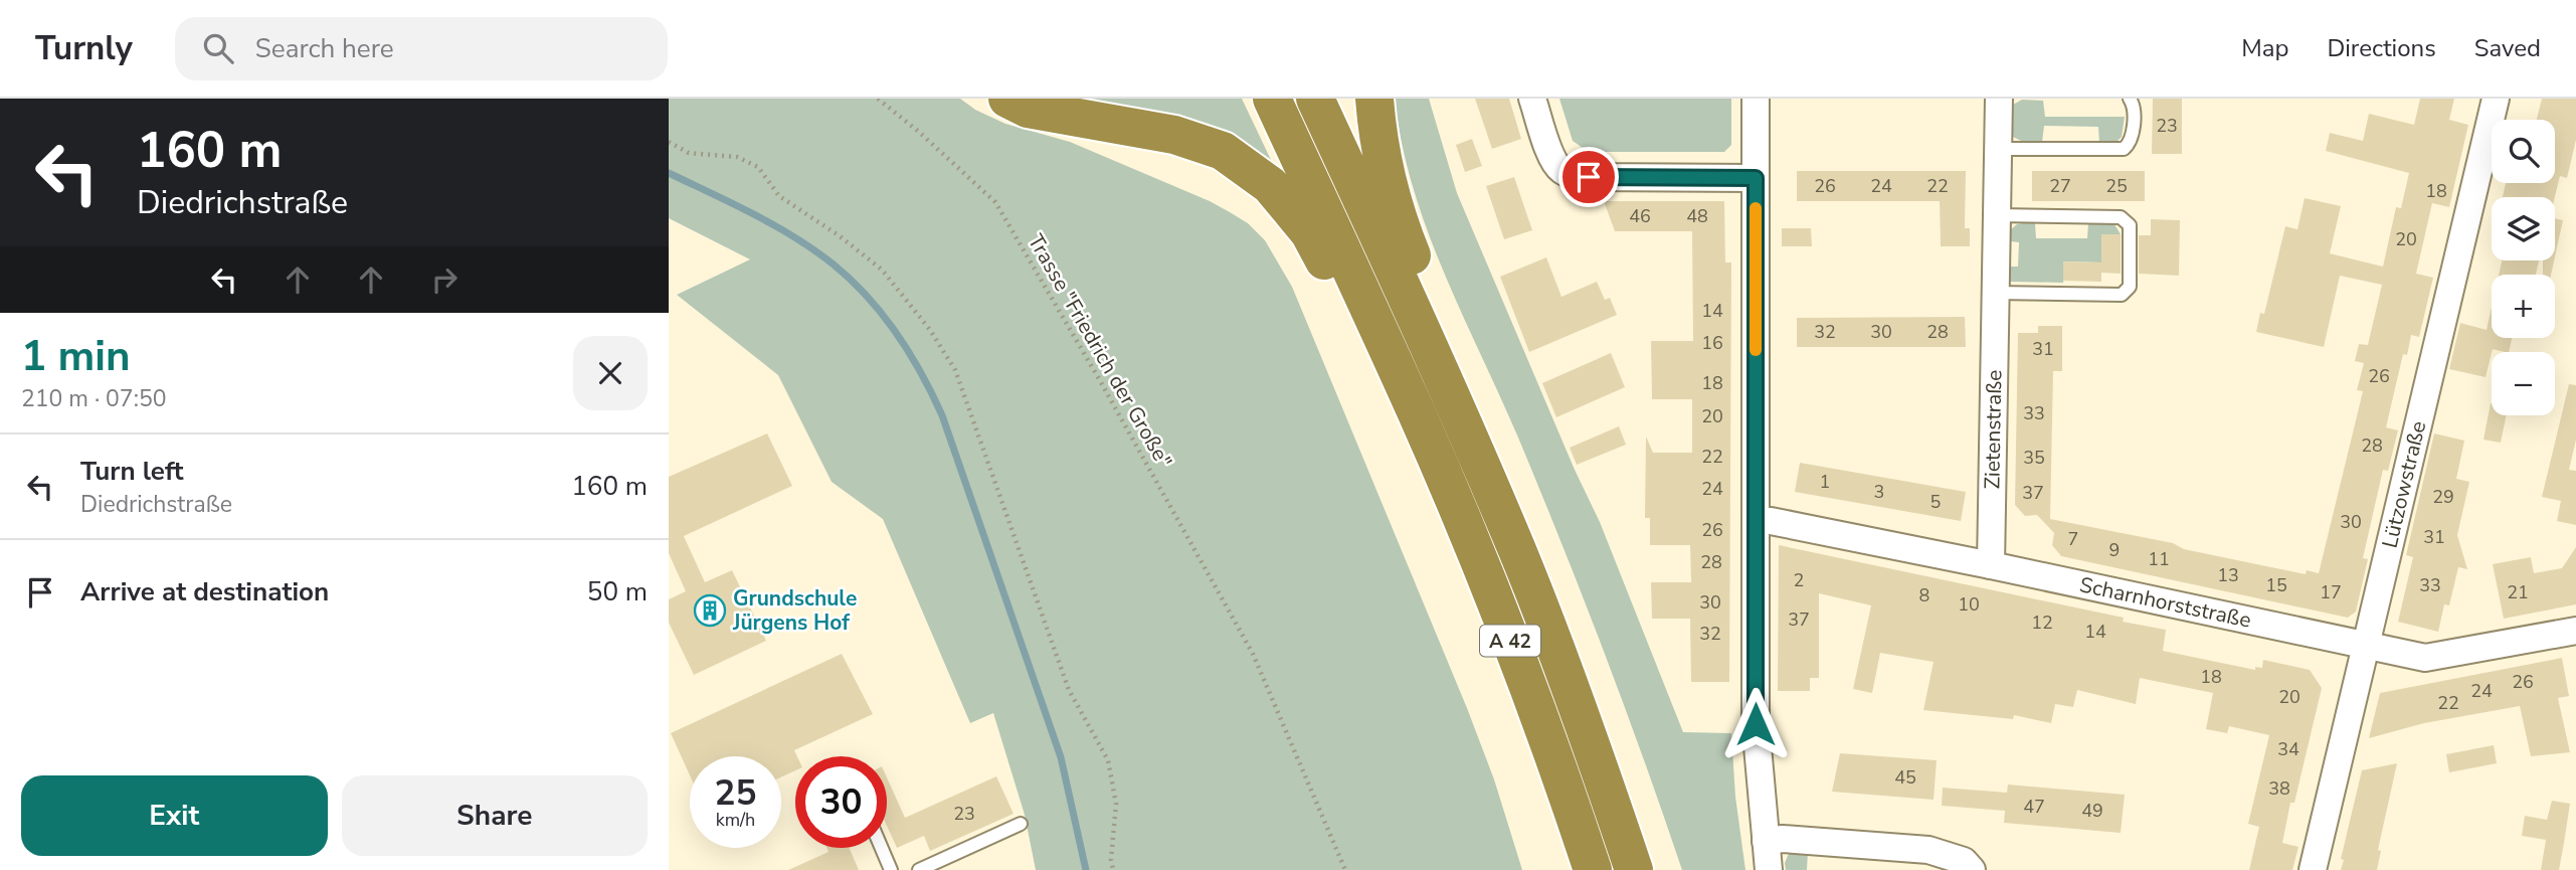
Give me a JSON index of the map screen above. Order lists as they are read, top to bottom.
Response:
{
  "streets": {
    "highway": ["A 42"],
    "street": ["Zietenstraße", "Lützowstraße", "Scharnhorststraße"],
    "path": ["Trasse \"Friedrich der Große\""]
  },
  "crossings": [
    ["Zietenstraße", "Scharnhorststraße"],
    ["Lützowstraße", "Scharnhorststraße"]
  ],
  "places": {
    "building": ["Grundschule Jürgens Hof"]
  },
  "house_numbers": [
    "23",
    "26",
    "24",
    "22",
    "27",
    "25",
    "18",
    "46",
    "48",
    "20",
    "14",
    "32",
    "30",
    "28",
    "16",
    "31",
    "26",
    "18",
    "33",
    "20",
    "28",
    "22",
    "35",
    "1",
    "24",
    "3",
    "37",
    "29",
    "5",
    "30",
    "26",
    "31",
    "7",
    "9",
    "11",
    "28",
    "13",
    "2",
    "15",
    "33",
    "17",
    "21",
    "8",
    "30",
    "10",
    "37",
    "12",
    "14",
    "32",
    "18",
    "26",
    "24",
    "20",
    "22",
    "34",
    "45",
    "38",
    "47",
    "49",
    "23"
  ],
  "page": {
    "header": "Turnly",
    "search": "Search here",
    "nav": ["Map", "Directions", "Saved"],
    "turn": ["160 m", "Diedrichstraße"],
    "map_buttons": ["+", "−"],
    "heading": ["1 min", "210 m · 07:50"],
    "list": [
      {
        "name": "Turn left",
        "note": "Diedrichstraße",
        "value": "160 m"
      },
      {
        "name": "Arrive at destination",
        "value": "50 m"
      }
    ],
    "speed": "25 km/h",
    "limit": "30",
    "buttons": ["Exit", "Share"]
  }
}
